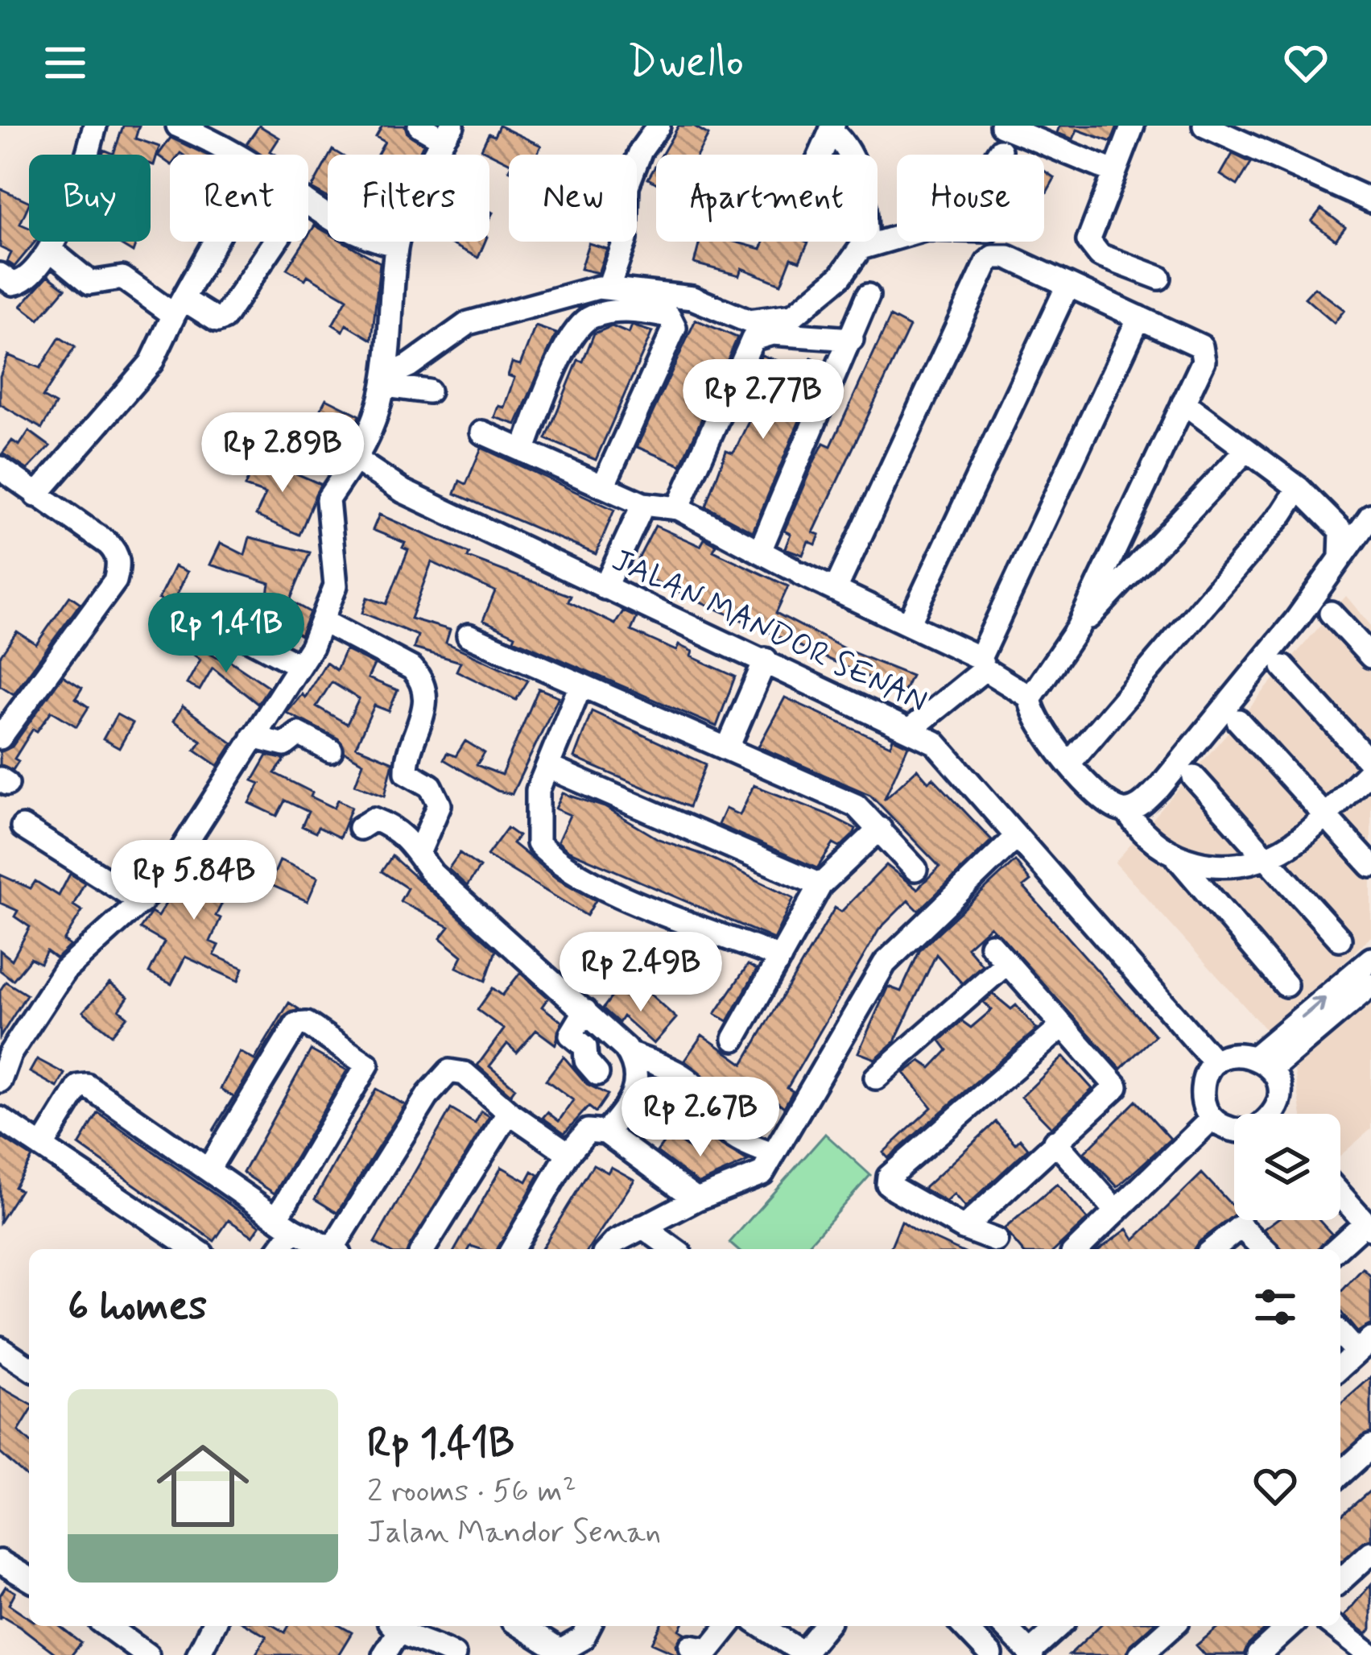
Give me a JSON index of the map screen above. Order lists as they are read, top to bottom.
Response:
{
  "streets": {
    "street": ["JALAN MANDOR SENAN"]
  },
  "page": {
    "header": "Dwello",
    "chip": [
      "Buy",
      "Rent",
      "Filters",
      "New",
      "Apartment",
      "House"
    ],
    "price": [
      "Rp 2.77B",
      "Rp 2.89B",
      "Rp 1.41B",
      "Rp 5.84B",
      "Rp 2.49B",
      "Rp 2.67B"
    ],
    "heading": "6 homes",
    "list": [
      {
        "name": "Rp 1.41B",
        "note": "2 rooms · 56 m² · Jalan Mandor Senan"
      }
    ]
  }
}
